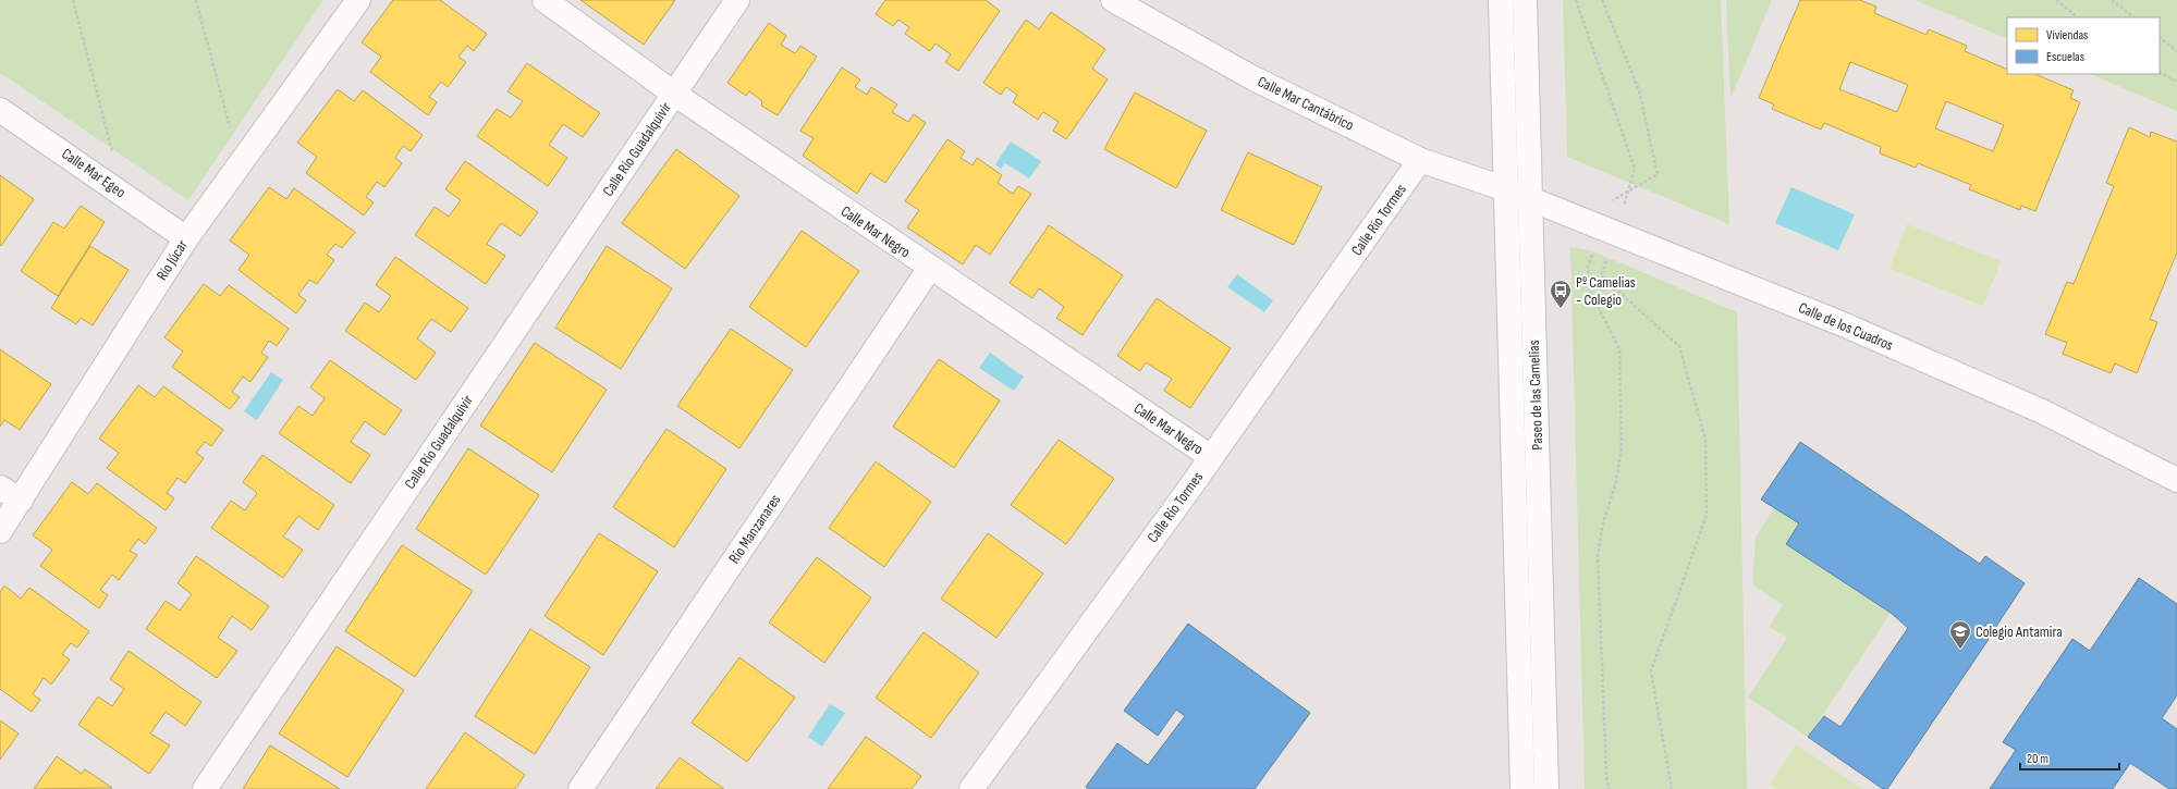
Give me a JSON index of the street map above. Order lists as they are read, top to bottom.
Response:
{
  "streets": {
    "street": [
      "Calle Mar Cantábrico",
      "Calle Río Guadalquivir",
      "Calle Mar Egeo",
      "Calle Río Tormes",
      "Calle Mar Negro",
      "Río Júcar",
      "Calle de los Cuadros",
      "Paseo de las Camelias",
      "Río Manzanares"
    ]
  },
  "crossings": [
    ["Calle Mar Cantábrico", "Calle Río Tormes"],
    ["Calle Mar Cantábrico", "Calle de los Cuadros"],
    ["Calle Mar Cantábrico", "Paseo de las Camelias"],
    ["Calle Río Guadalquivir", "Calle Mar Negro"],
    ["Calle Mar Egeo", "Río Júcar"],
    ["Calle Río Tormes", "Calle Mar Negro"],
    ["Calle Mar Negro", "Río Manzanares"],
    ["Calle de los Cuadros", "Paseo de las Camelias"]
  ],
  "places": {
    "bus stop": ["Pº Camelias - Colegio"],
    "school or university": ["Colegio Antamira"]
  },
  "legend": ["Viviendas", "Escuelas"],
  "scale_bar": "20 m"
}
